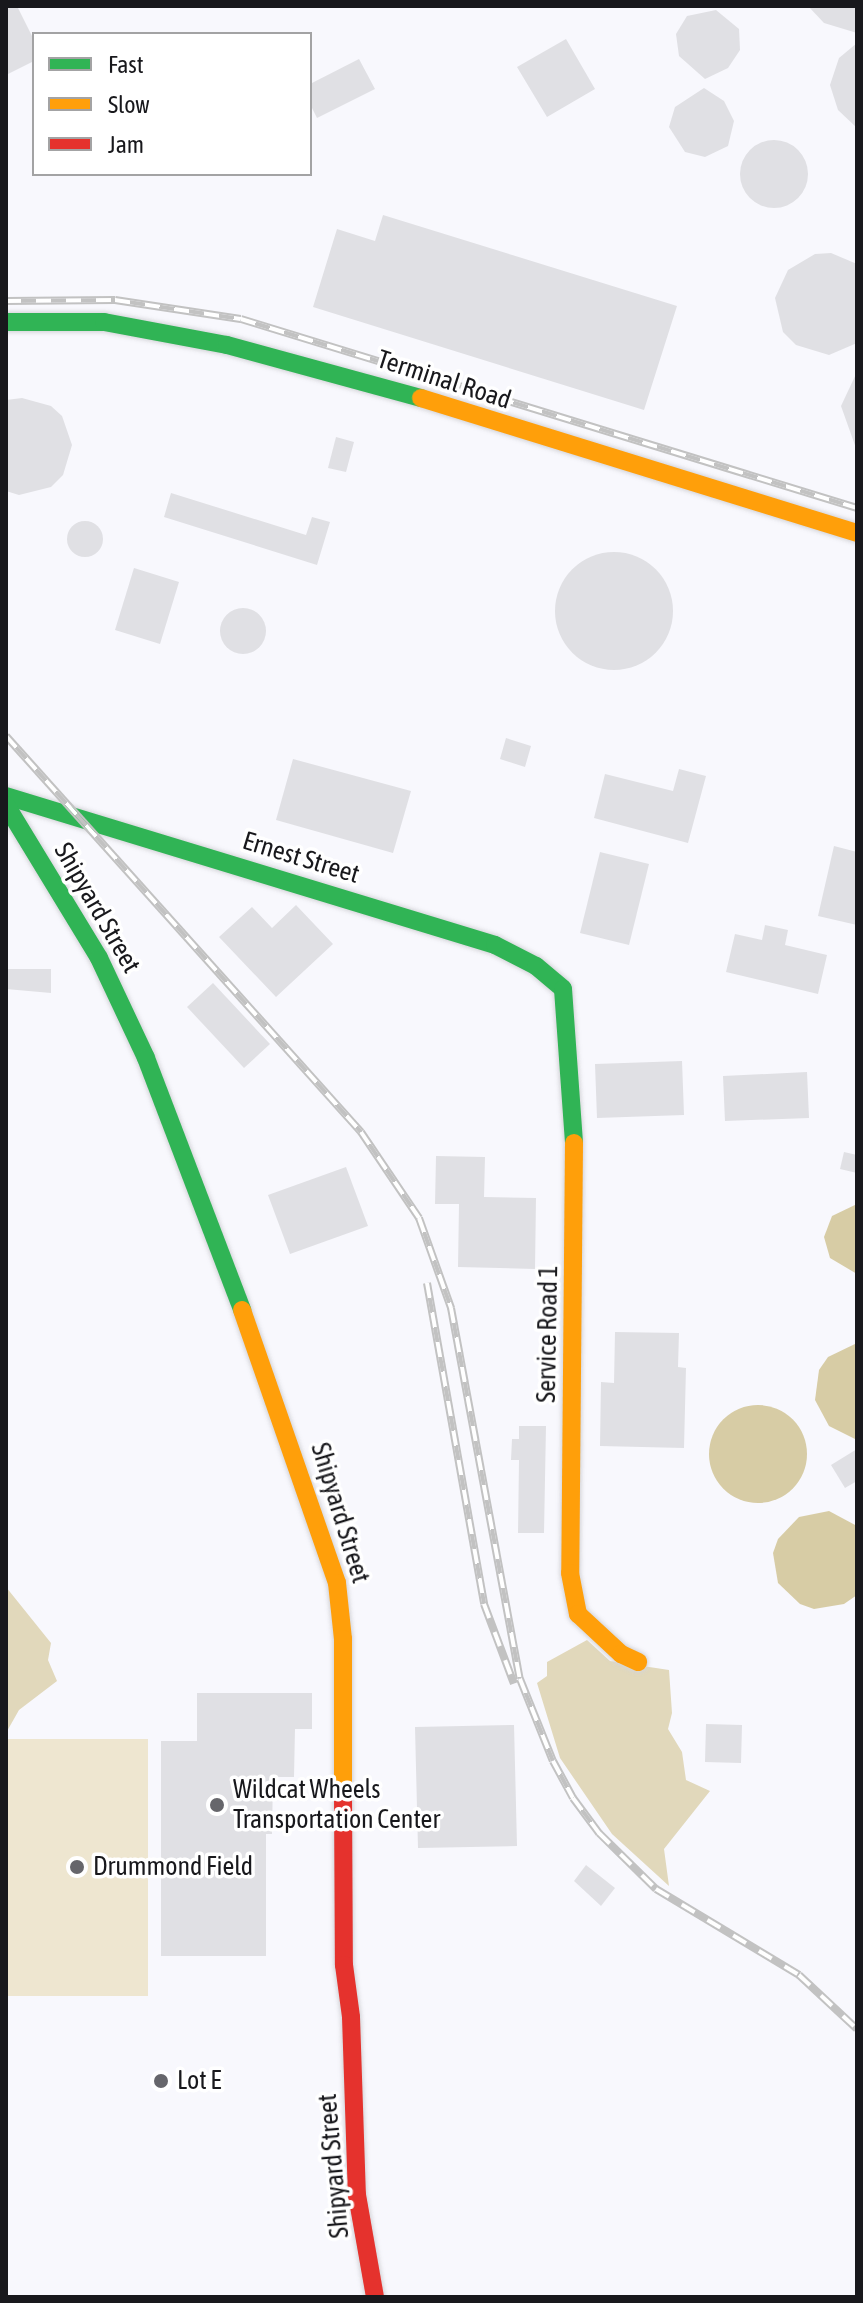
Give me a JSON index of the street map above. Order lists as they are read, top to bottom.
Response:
{
  "streets": {
    "street": [
      "Terminal Road",
      "Ernest Street",
      "Shipyard Street",
      "Service Road 1"
    ]
  },
  "crossings": [
    ["Ernest Street", "Service Road 1"]
  ],
  "places": ["Wildcat Wheels Transportation Center", "Drummond Field", "Lot E"],
  "legend": ["Fast", "Slow", "Jam"]
}
